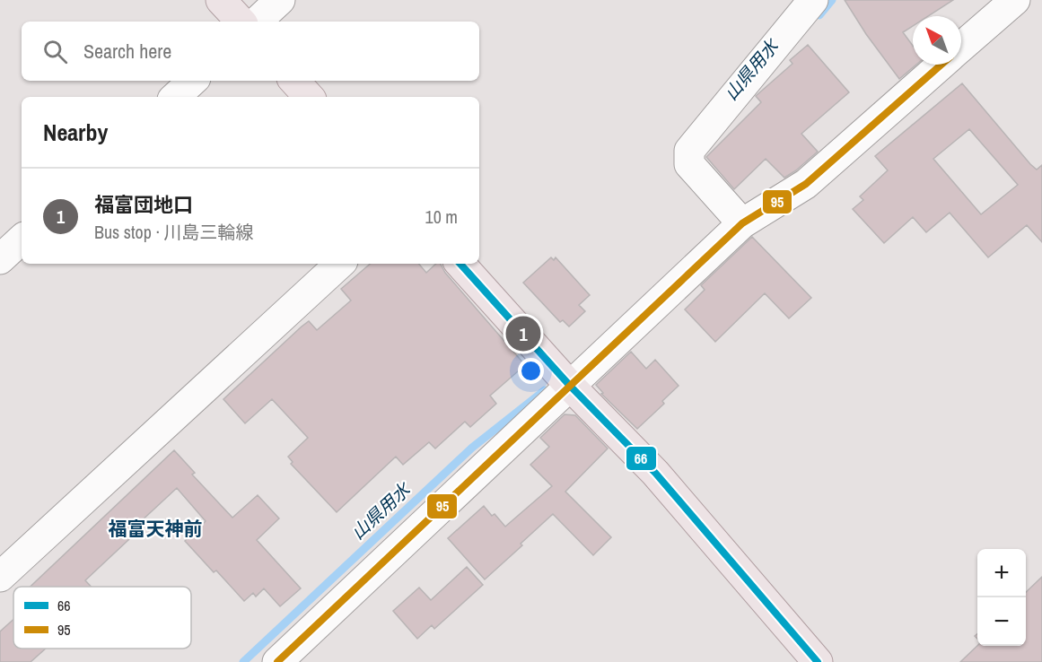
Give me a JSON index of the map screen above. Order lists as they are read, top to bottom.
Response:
{
  "districts": ["福富天神前"],
  "water": ["山県用水"],
  "lines": ["transit line 95", "transit line 66"],
  "legend": ["66", "95"],
  "north": "top left",
  "page": {
    "search": "Search here",
    "heading": "Nearby",
    "list": [
      {
        "mark": "1",
        "name": "福富団地口",
        "note": "Bus stop · 川島三輪線",
        "value": "10 m"
      }
    ],
    "pins": "1",
    "map_buttons": ["+", "−"]
  }
}
